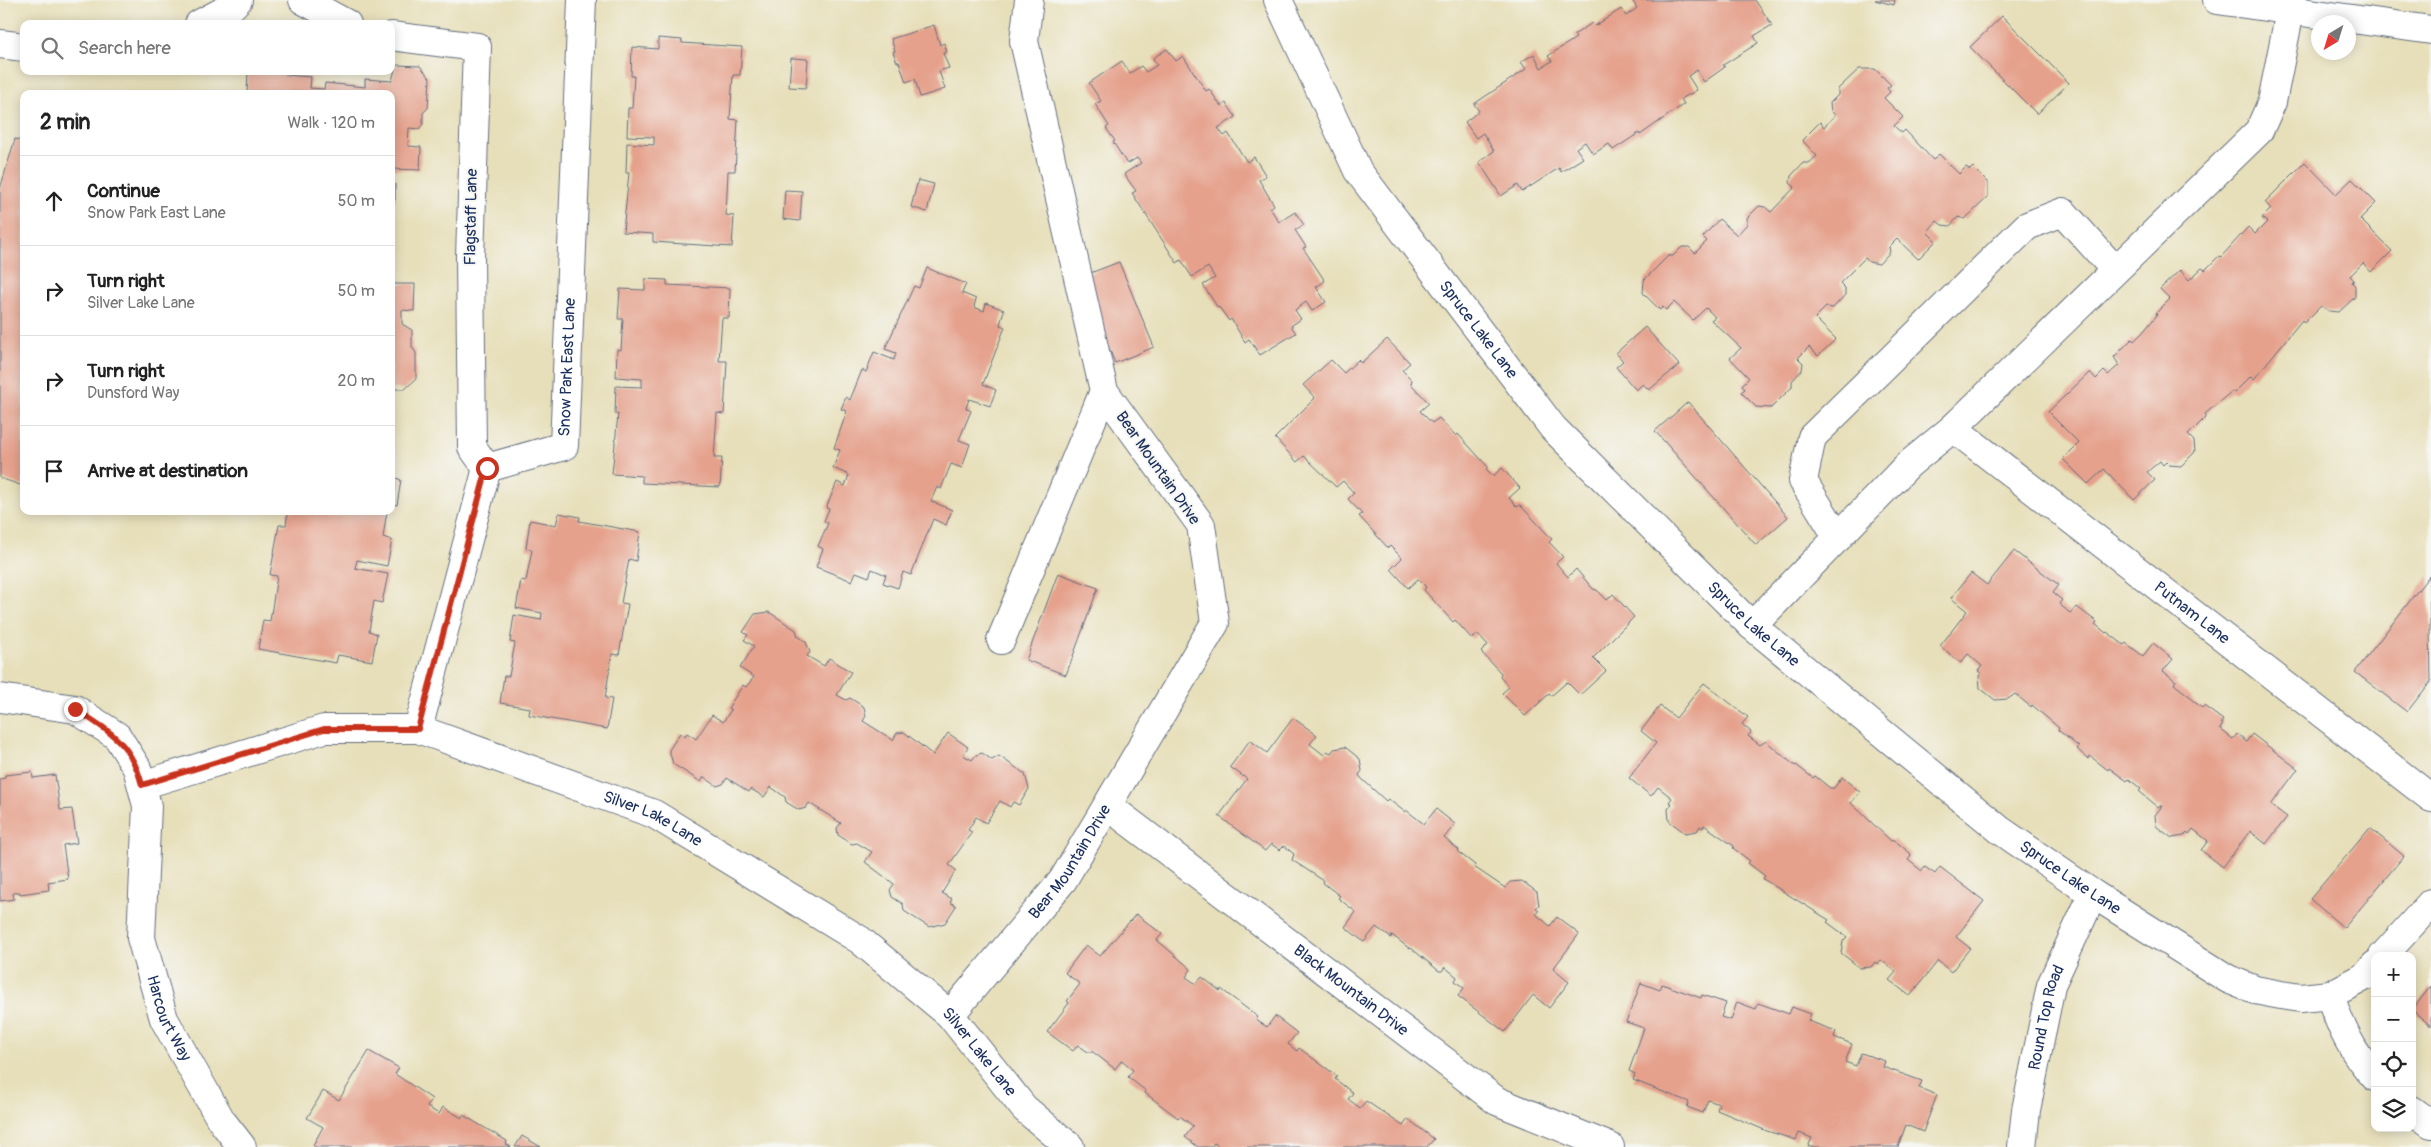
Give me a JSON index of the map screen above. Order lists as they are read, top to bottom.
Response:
{
  "streets": {
    "street": [
      "Flagstaff Lane",
      "Spruce Lake Lane",
      "Snow Park East Lane",
      "Bear Mountain Drive",
      "Putnam Lane",
      "Silver Lake Lane",
      "Black Mountain Drive",
      "Harcourt Way",
      "Round Top Road"
    ]
  },
  "crossings": [
    ["Flagstaff Lane", "Snow Park East Lane"],
    ["Spruce Lake Lane", "Round Top Road"],
    ["Bear Mountain Drive", "Silver Lake Lane"],
    ["Bear Mountain Drive", "Black Mountain Drive"],
    ["Silver Lake Lane", "Harcourt Way"]
  ],
  "north": "bottom left",
  "page": {
    "search": "Search here",
    "heading": ["2 min", "Walk · 120 m"],
    "list": [
      ["Continue", "Snow Park East Lane", "50 m"],
      ["Turn right", "Silver Lake Lane", "50 m"],
      ["Turn right", "Dunsford Way", "20 m"],
      "Arrive at destination"
    ],
    "map_buttons": ["+", "−"]
  }
}
